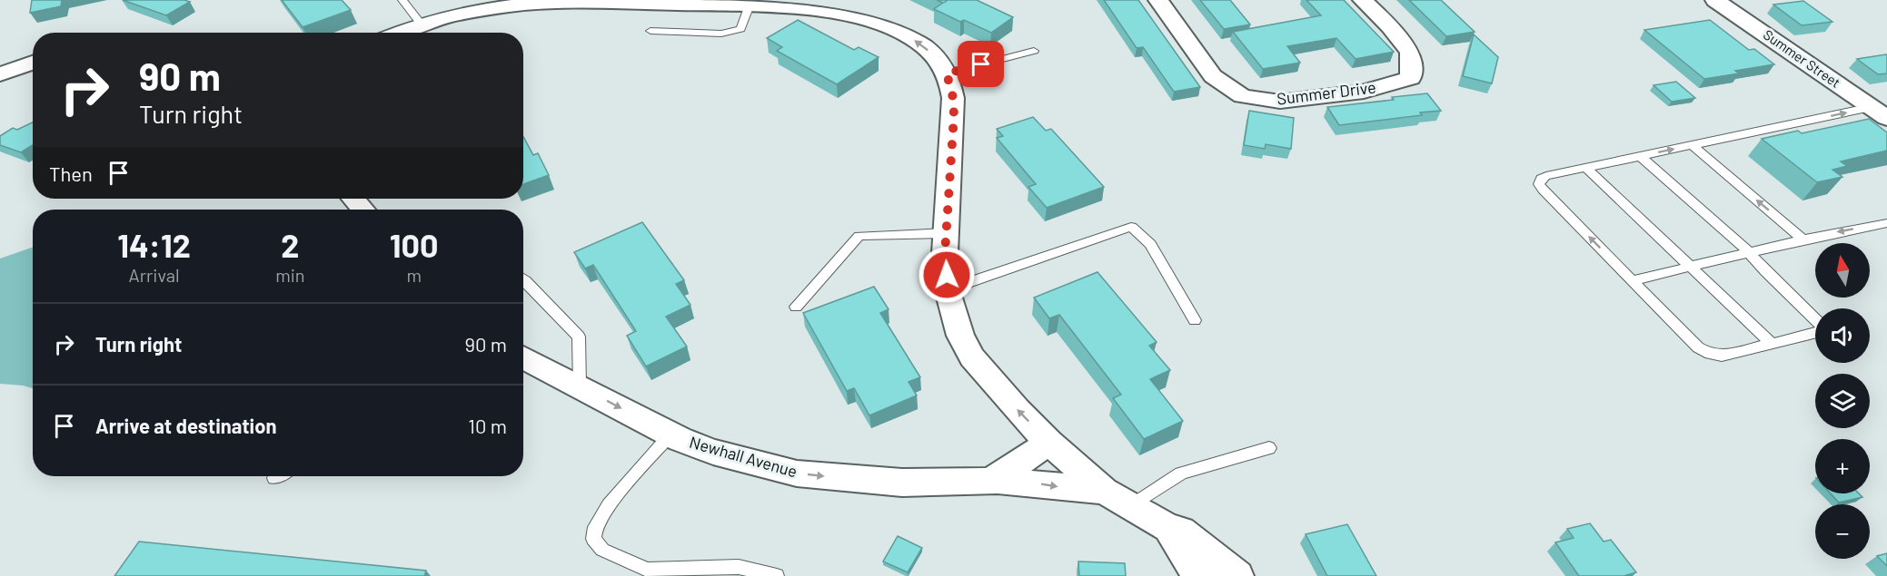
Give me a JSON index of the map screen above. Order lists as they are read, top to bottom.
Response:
{
  "streets": {
    "street": ["Summer Street", "Summer Drive", "Newhall Avenue"]
  },
  "north": "top",
  "page": {
    "turn": ["90 m", "Turn right"],
    "then": "Then",
    "eta": [
      "14:12",
      "Arrival",
      "2",
      "min",
      "100",
      "m"
    ],
    "map_buttons": ["+", "−"],
    "list": [
      {
        "name": "Turn right",
        "value": "90 m"
      },
      {
        "name": "Arrive at destination",
        "value": "10 m"
      }
    ]
  }
}
